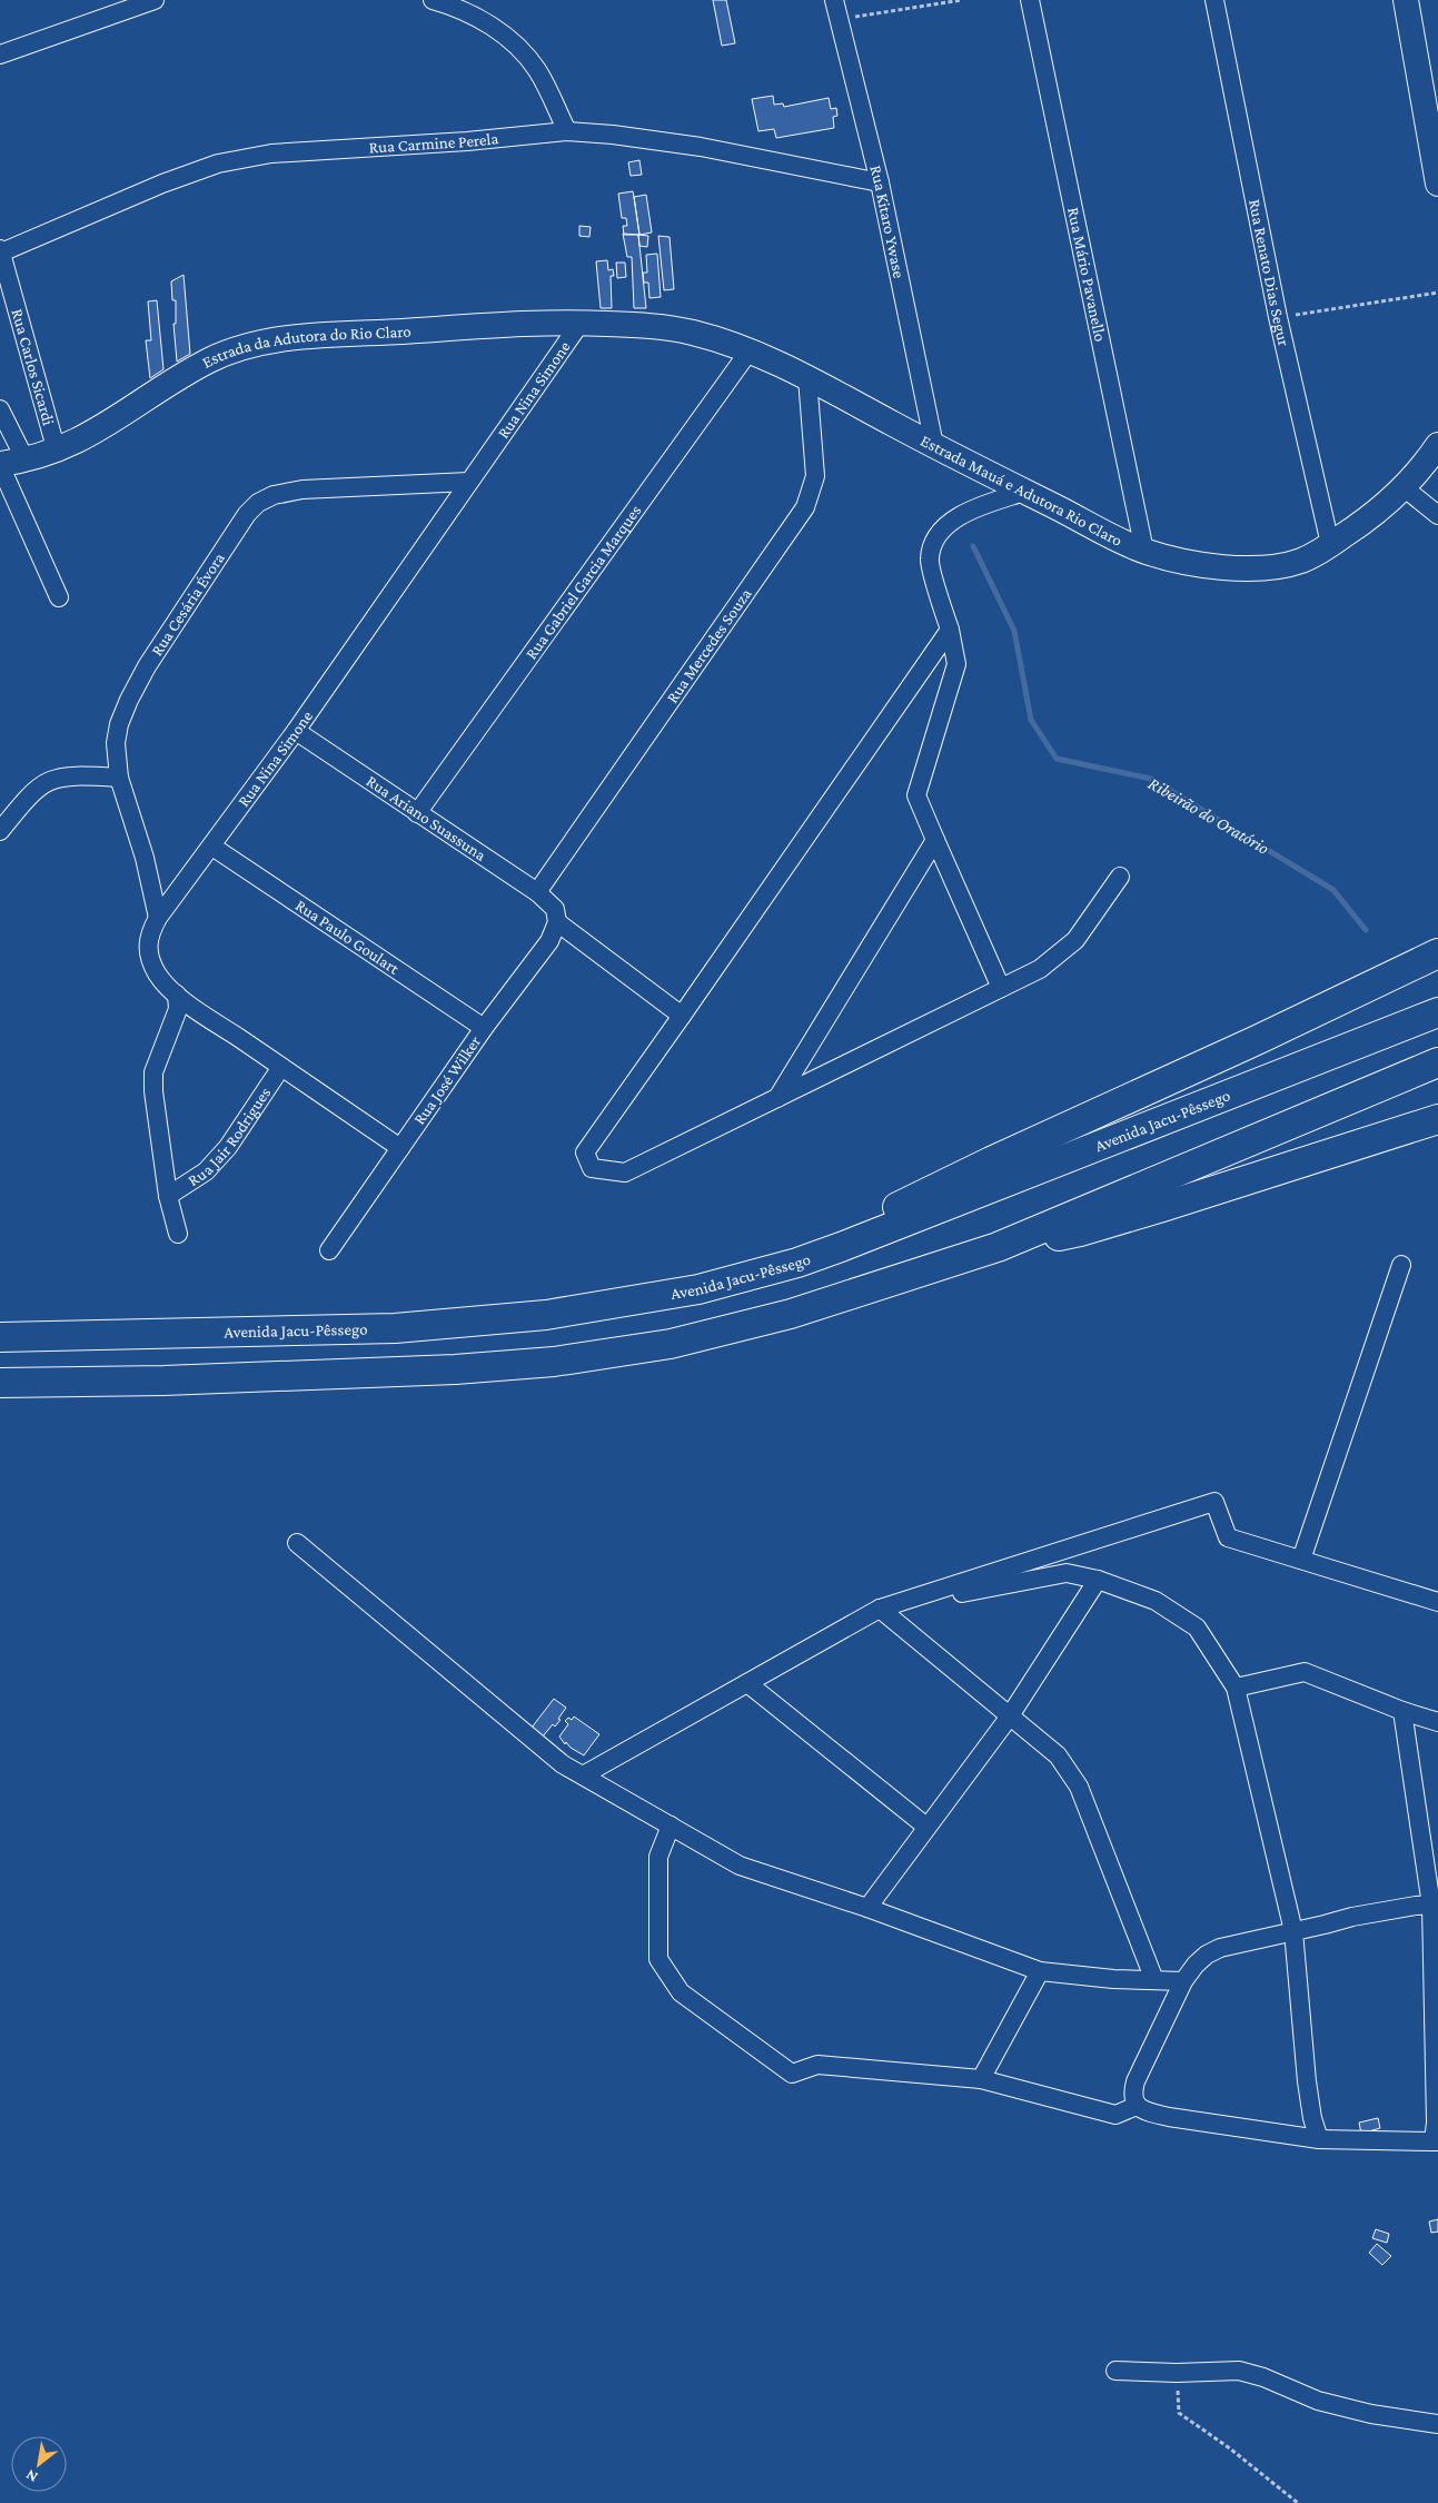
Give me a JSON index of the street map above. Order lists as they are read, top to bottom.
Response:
{
  "streets": {
    "highway": ["Avenida Jacu-Pêssego"],
    "main road": ["Estrada da Adutora do Rio Claro", "Estrada Mauá e Adutora Rio Claro"],
    "street": [
      "Rua Carmine Perela",
      "Rua Kitaro Ywase",
      "Rua Renato Dias Segur",
      "Rua Mário Pavanello",
      "Rua Carlos Sicardi",
      "Rua Nina Simone",
      "Rua Gabriel Garcia Marques",
      "Rua Cesária Évora",
      "Rua Mercedes Souza",
      "Rua Ariano Suassuna",
      "Rua Paulo Goulart",
      "Rua José Wilker",
      "Rua Jair Rodrigues"
    ]
  },
  "crossings": [
    ["Rua Carmine Perela", "Rua Kitaro Ywase"],
    ["Rua Carmine Perela", "Rua Carlos Sicardi"],
    ["Rua Kitaro Ywase", "Estrada Mauá e Adutora Rio Claro"],
    ["Rua Renato Dias Segur", "Estrada Mauá e Adutora Rio Claro"],
    ["Rua Mário Pavanello", "Estrada Mauá e Adutora Rio Claro"],
    ["Estrada da Adutora do Rio Claro", "Rua Carlos Sicardi"],
    ["Estrada da Adutora do Rio Claro", "Rua Nina Simone"],
    ["Estrada da Adutora do Rio Claro", "Estrada Mauá e Adutora Rio Claro"],
    ["Rua Nina Simone", "Estrada Mauá e Adutora Rio Claro"],
    ["Rua Nina Simone", "Rua Cesária Évora"],
    ["Rua Nina Simone", "Rua Ariano Suassuna"],
    ["Rua Nina Simone", "Rua Paulo Goulart"],
    ["Rua Nina Simone", "Rua José Wilker"],
    ["Rua Nina Simone", "Rua Jair Rodrigues"],
    ["Estrada Mauá e Adutora Rio Claro", "Rua Gabriel Garcia Marques"],
    ["Estrada Mauá e Adutora Rio Claro", "Rua Mercedes Souza"],
    ["Rua Gabriel Garcia Marques", "Rua Ariano Suassuna"],
    ["Rua Mercedes Souza", "Rua Ariano Suassuna"],
    ["Rua Ariano Suassuna", "Rua José Wilker"],
    ["Rua Paulo Goulart", "Rua José Wilker"]
  ],
  "water": ["Ribeirão do Oratório"],
  "north": "bottom left"
}
